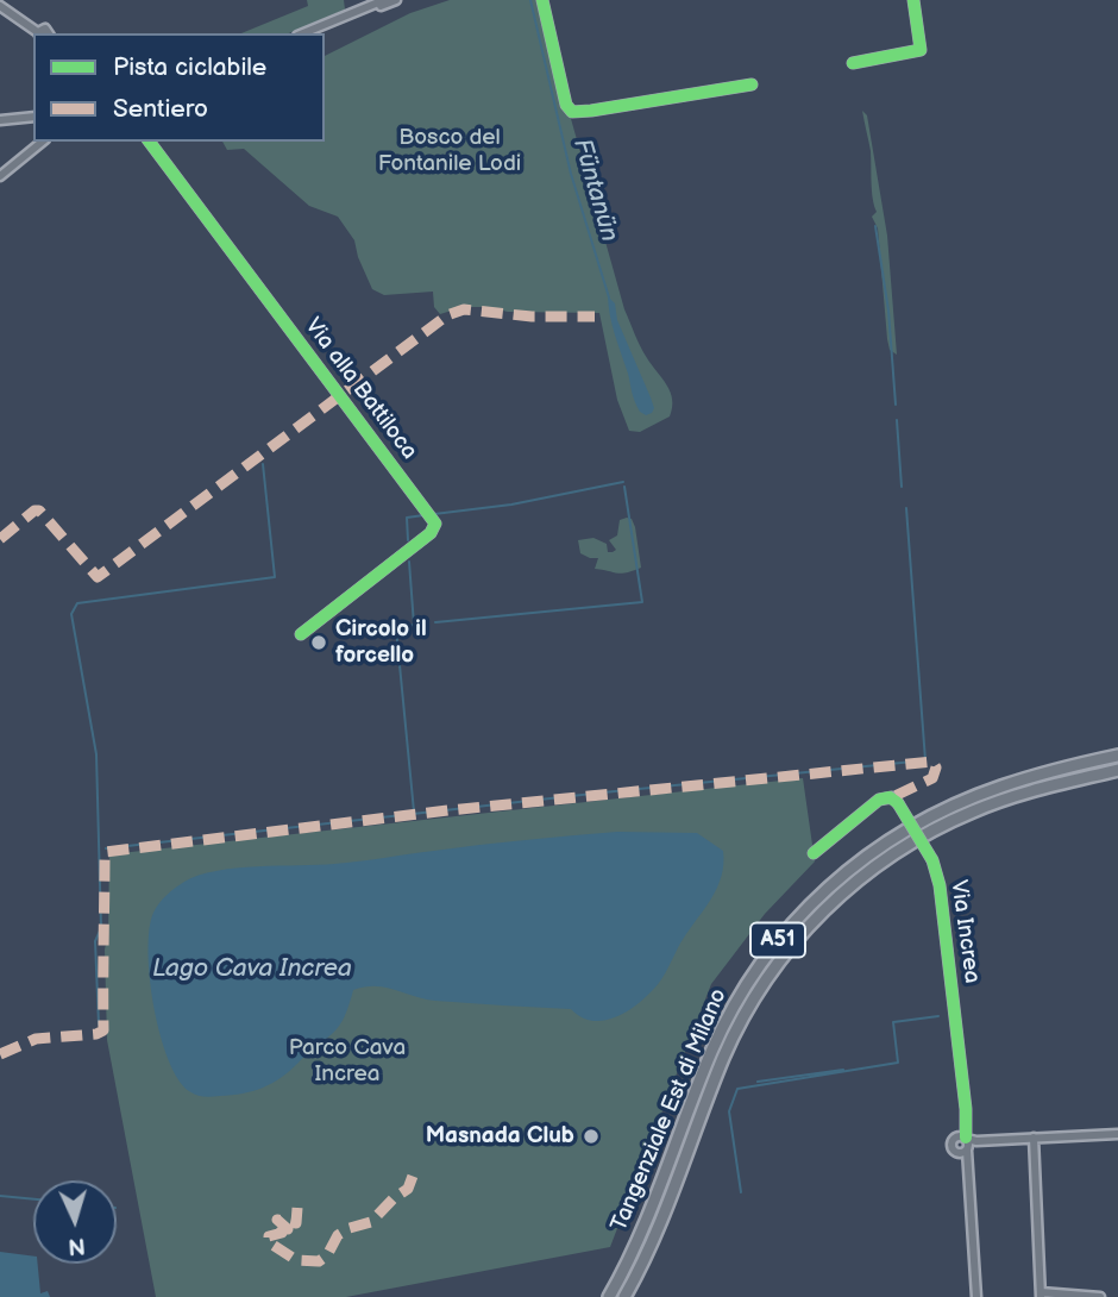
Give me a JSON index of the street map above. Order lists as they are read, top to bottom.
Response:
{
  "streets": {
    "highway": ["A51", "Tangenziale Est di Milano"],
    "street": ["Via alla Battiloca", "Via Increa"]
  },
  "water": ["Füntanün", "Lago Cava Increa"],
  "parks": ["Bosco del Fontanile Lodi", "Parco Cava Increa"],
  "places": ["Circolo il forcello", "Masnada Club"],
  "legend": ["Pista ciclabile", "Sentiero"],
  "north": "bottom"
}
